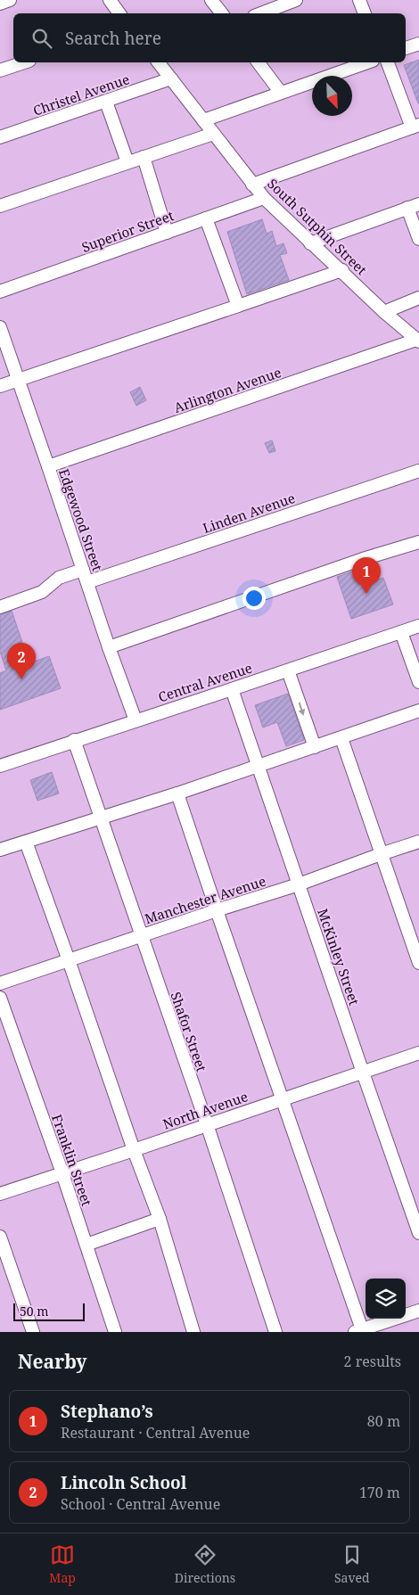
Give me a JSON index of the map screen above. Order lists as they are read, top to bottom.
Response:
{
  "streets": {
    "street": [
      "Christel Avenue",
      "South Sutphin Street",
      "Superior Street",
      "Arlington Avenue",
      "Linden Avenue",
      "Edgewood Street",
      "Central Avenue",
      "Manchester Avenue",
      "McKinley Street",
      "Shafor Street",
      "North Avenue",
      "Franklin Street"
    ]
  },
  "crossings": [
    ["Christel Avenue", "South Sutphin Street"],
    ["South Sutphin Street", "Superior Street"],
    ["South Sutphin Street", "Arlington Avenue"],
    ["Arlington Avenue", "Edgewood Street"],
    ["Linden Avenue", "Edgewood Street"],
    ["Edgewood Street", "Central Avenue"],
    ["Central Avenue", "McKinley Street"],
    ["Central Avenue", "Shafor Street"],
    ["Manchester Avenue", "McKinley Street"],
    ["Manchester Avenue", "Shafor Street"],
    ["McKinley Street", "North Avenue"],
    ["Shafor Street", "North Avenue"],
    ["North Avenue", "Franklin Street"]
  ],
  "scale_bar": "50 m",
  "north": "bottom right",
  "page": {
    "search": "Search here",
    "pins": ["1", "2"],
    "scale": "50 m",
    "heading": ["Nearby", "2 results"],
    "list": [
      {
        "mark": "1",
        "name": "Stephano’s",
        "note": "Restaurant · Central Avenue",
        "value": "80 m"
      },
      {
        "mark": "2",
        "name": "Lincoln School",
        "note": "School · Central Avenue",
        "value": "170 m"
      }
    ],
    "nav": ["Map", "Directions", "Saved"]
  }
}
